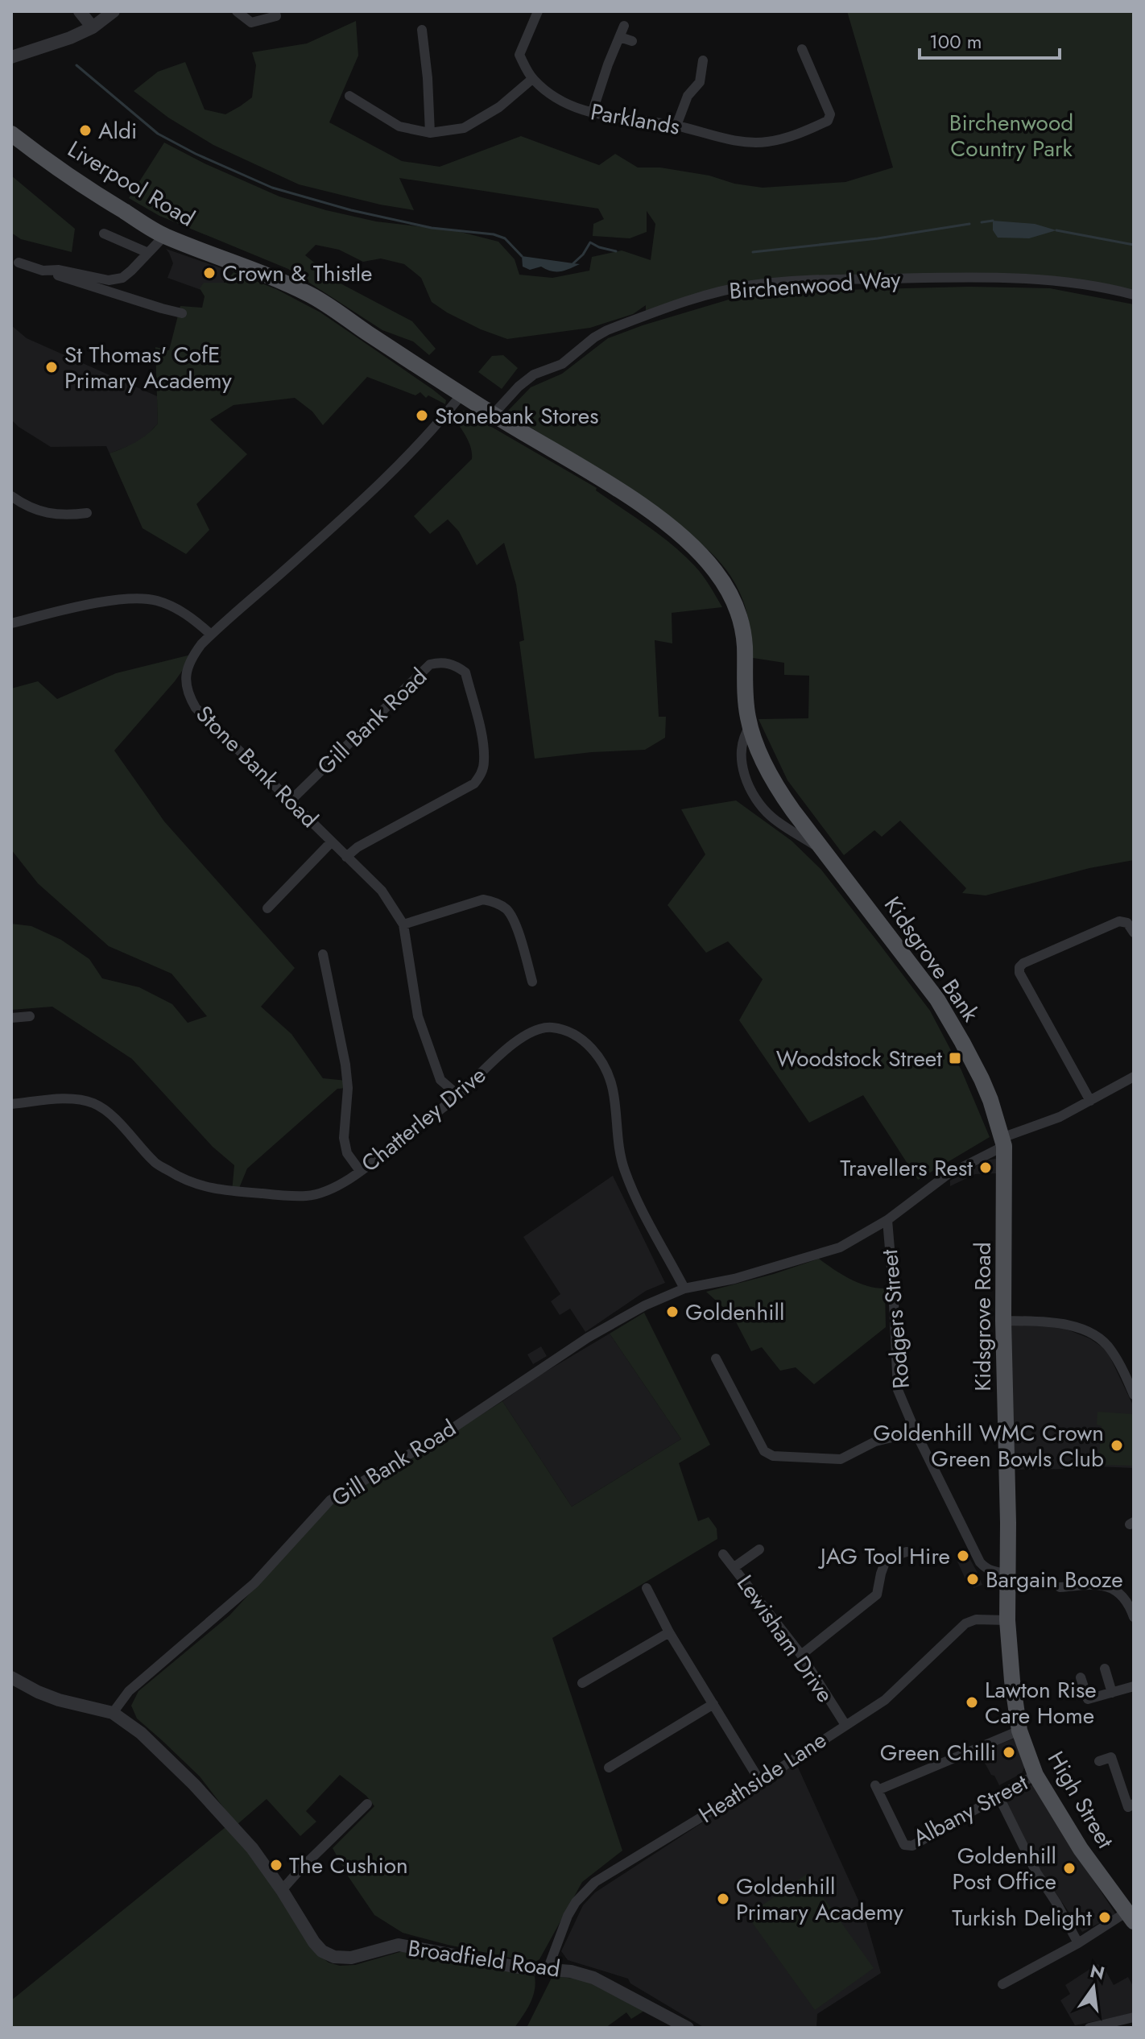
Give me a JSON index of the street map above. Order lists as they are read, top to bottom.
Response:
{
  "streets": {
    "main road": [
      "Liverpool Road",
      "Kidsgrove Bank",
      "Kidsgrove Road",
      "High Street"
    ],
    "street": [
      "Parklands",
      "Birchenwood Way",
      "Gill Bank Road",
      "Stone Bank Road",
      "Chatterley Drive",
      "Rodgers Street",
      "Lewisham Drive",
      "Heathside Lane",
      "Albany Street",
      "Broadfield Road"
    ]
  },
  "crossings": [
    ["Liverpool Road", "Birchenwood Way"],
    ["Liverpool Road", "Stone Bank Road"],
    ["Liverpool Road", "Kidsgrove Bank"],
    ["Gill Bank Road", "Stone Bank Road"],
    ["Gill Bank Road", "Chatterley Drive"],
    ["Gill Bank Road", "Broadfield Road"],
    ["Stone Bank Road", "Chatterley Drive"],
    ["Kidsgrove Bank", "Kidsgrove Road"],
    ["Kidsgrove Road", "Rodgers Street"],
    ["Kidsgrove Road", "High Street"],
    ["Rodgers Street", "High Street"],
    ["Lewisham Drive", "Heathside Lane"],
    ["Heathside Lane", "High Street"],
    ["Heathside Lane", "Broadfield Road"],
    ["High Street", "Albany Street"]
  ],
  "parks": ["Birchenwood Country Park"],
  "places": {
    "other": [
      "Aldi",
      "Crown & Thistle",
      "St Thomas' CofE Primary Academy",
      "Stonebank Stores",
      "Travellers Rest",
      "Goldenhill",
      "Goldenhill WMC Crown Green Bowls Club",
      "JAG Tool Hire",
      "Bargain Booze",
      "Lawton Rise Care Home",
      "Green Chilli",
      "The Cushion",
      "Goldenhill Post Office",
      "Goldenhill Primary Academy",
      "Turkish Delight"
    ],
    "transit": ["Woodstock Street"]
  },
  "scale_bar": "100 m",
  "north": "top"
}
